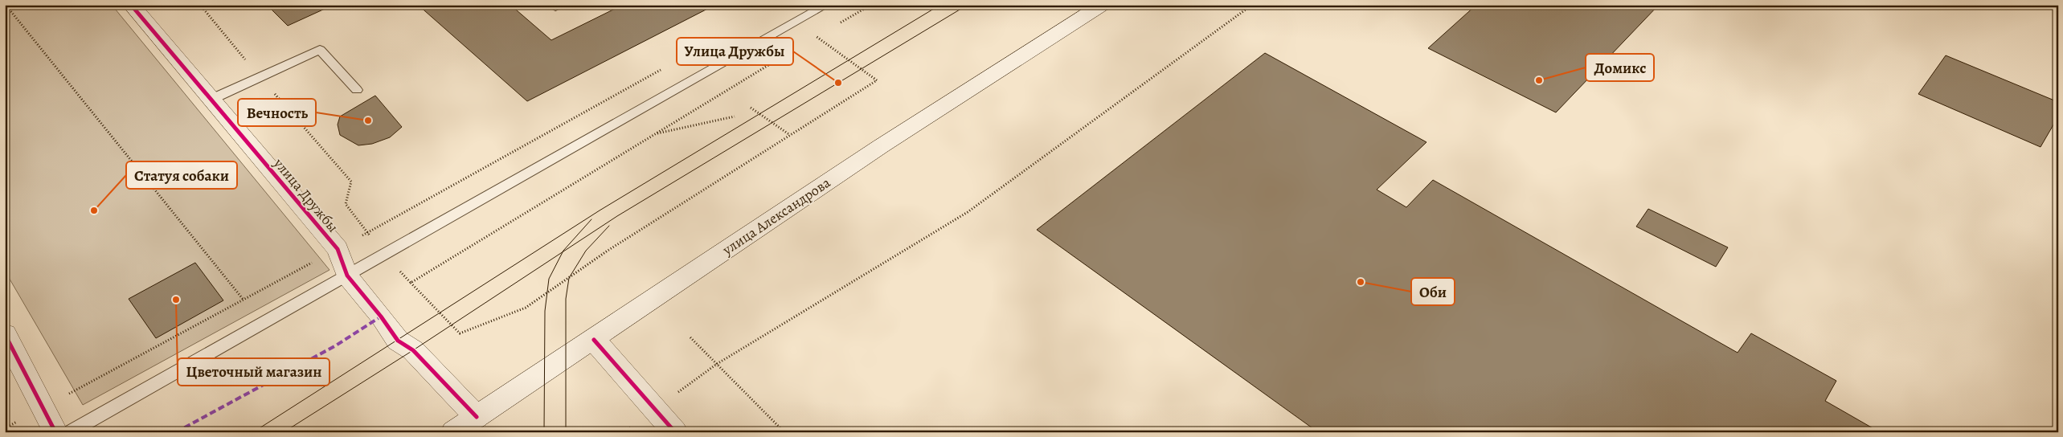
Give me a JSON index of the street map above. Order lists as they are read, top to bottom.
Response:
{
  "streets": {
    "street": ["улица Дружбы", "улица Александрова"]
  },
  "crossings": [
    ["улица Дружбы", "улица Александрова"]
  ],
  "places": [
    "Домикс",
    "Улица Дружбы",
    "Вечность",
    "Статуя собаки",
    "Оби",
    "Цветочный магазин"
  ]
}
